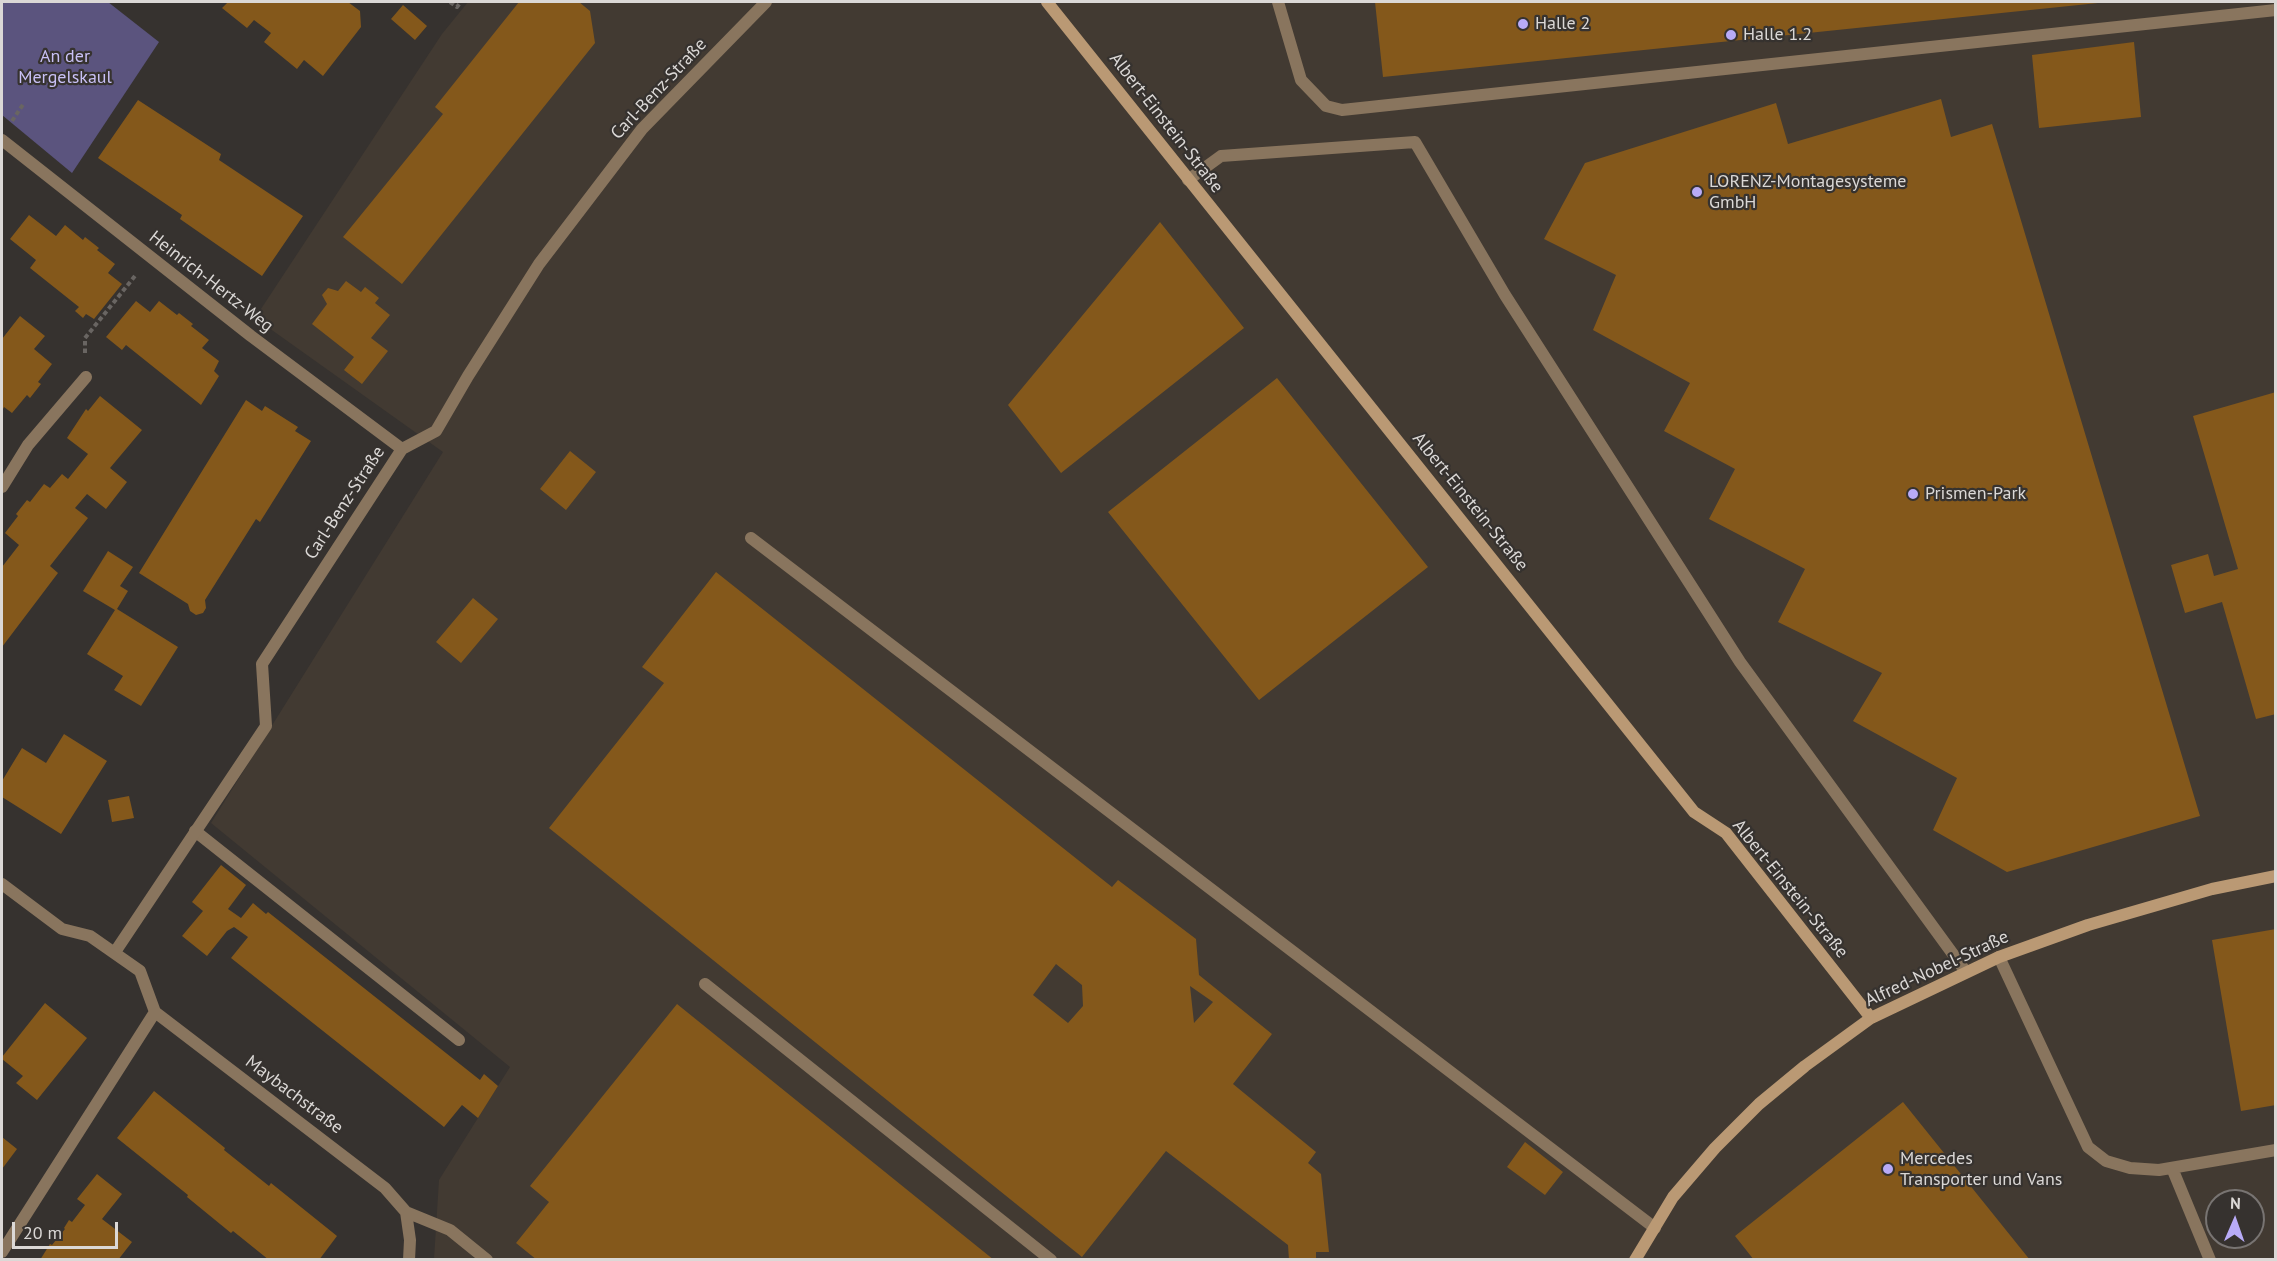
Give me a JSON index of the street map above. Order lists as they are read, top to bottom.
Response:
{
  "streets": {
    "street": [
      "Carl-Benz-Straße",
      "Albert-Einstein-Straße",
      "Heinrich-Hertz-Weg",
      "Alfred-Nobel-Straße",
      "Maybachstraße"
    ]
  },
  "crossings": [
    ["Carl-Benz-Straße", "Heinrich-Hertz-Weg"],
    ["Albert-Einstein-Straße", "Alfred-Nobel-Straße"]
  ],
  "parks": ["An der Mergelskaul"],
  "places": [
    "Halle 2",
    "Halle 1.2",
    "LORENZ-Montagesysteme GmbH",
    "Prismen-Park",
    "Mercedes Transporter und Vans"
  ],
  "scale_bar": "20 m",
  "north": "top"
}
